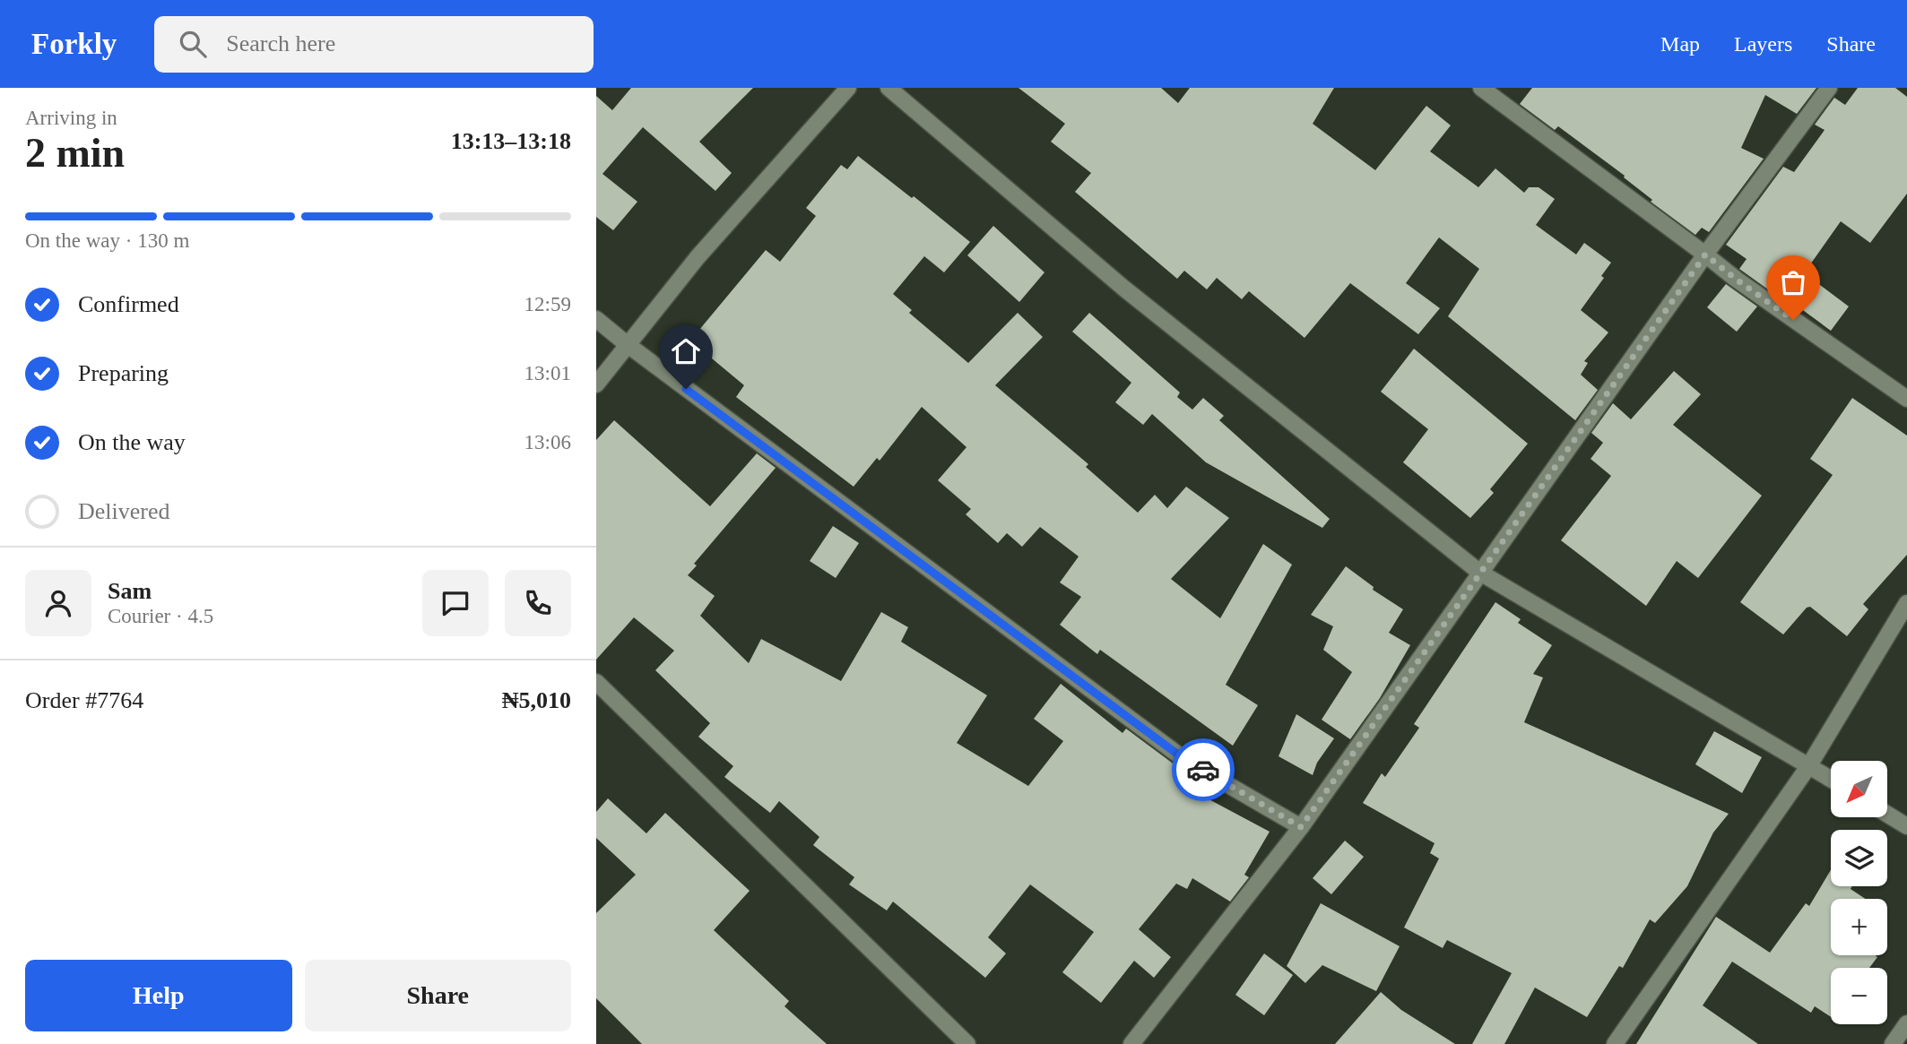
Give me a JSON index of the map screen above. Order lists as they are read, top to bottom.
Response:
{
  "north": "bottom left",
  "page": {
    "header": "Forkly",
    "search": "Search here",
    "nav": ["Map", "Layers", "Share"],
    "heading": ["2 min", "Arriving in", "13:13–13:18"],
    "panel": [
      "Sam",
      "Courier · 4.5",
      "Order #7764",
      "₦5,010"
    ],
    "bar": "On the way · 130 m",
    "list": [
      ["Confirmed", "12:59"],
      ["Preparing", "13:01"],
      ["On the way", "13:06"],
      "Delivered"
    ],
    "map_buttons": ["+", "−"],
    "buttons": ["Help", "Share"]
  }
}
